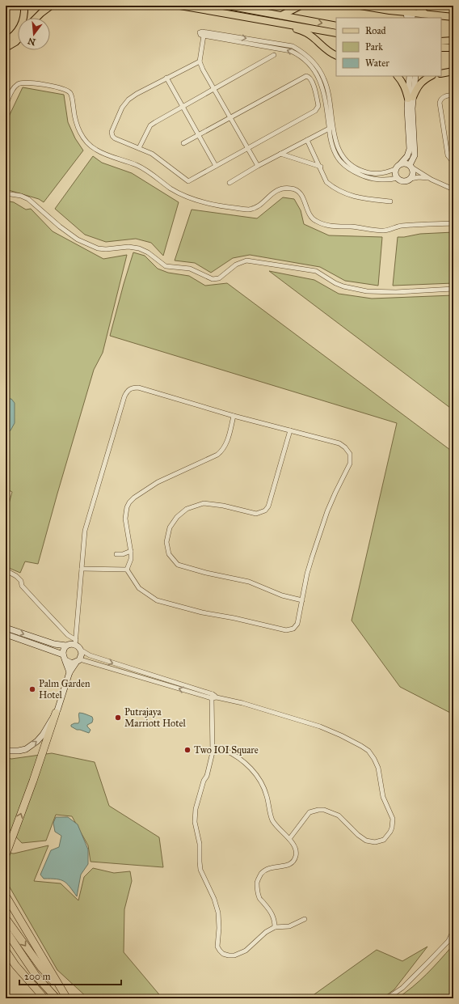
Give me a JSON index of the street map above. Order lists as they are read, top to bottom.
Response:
{
  "places": ["Palm Garden Hotel", "Putrajaya Marriott Hotel", "Two IOI Square"],
  "legend": ["Road", "Park", "Water"],
  "scale_bar": "200 m",
  "north": "bottom"
}
